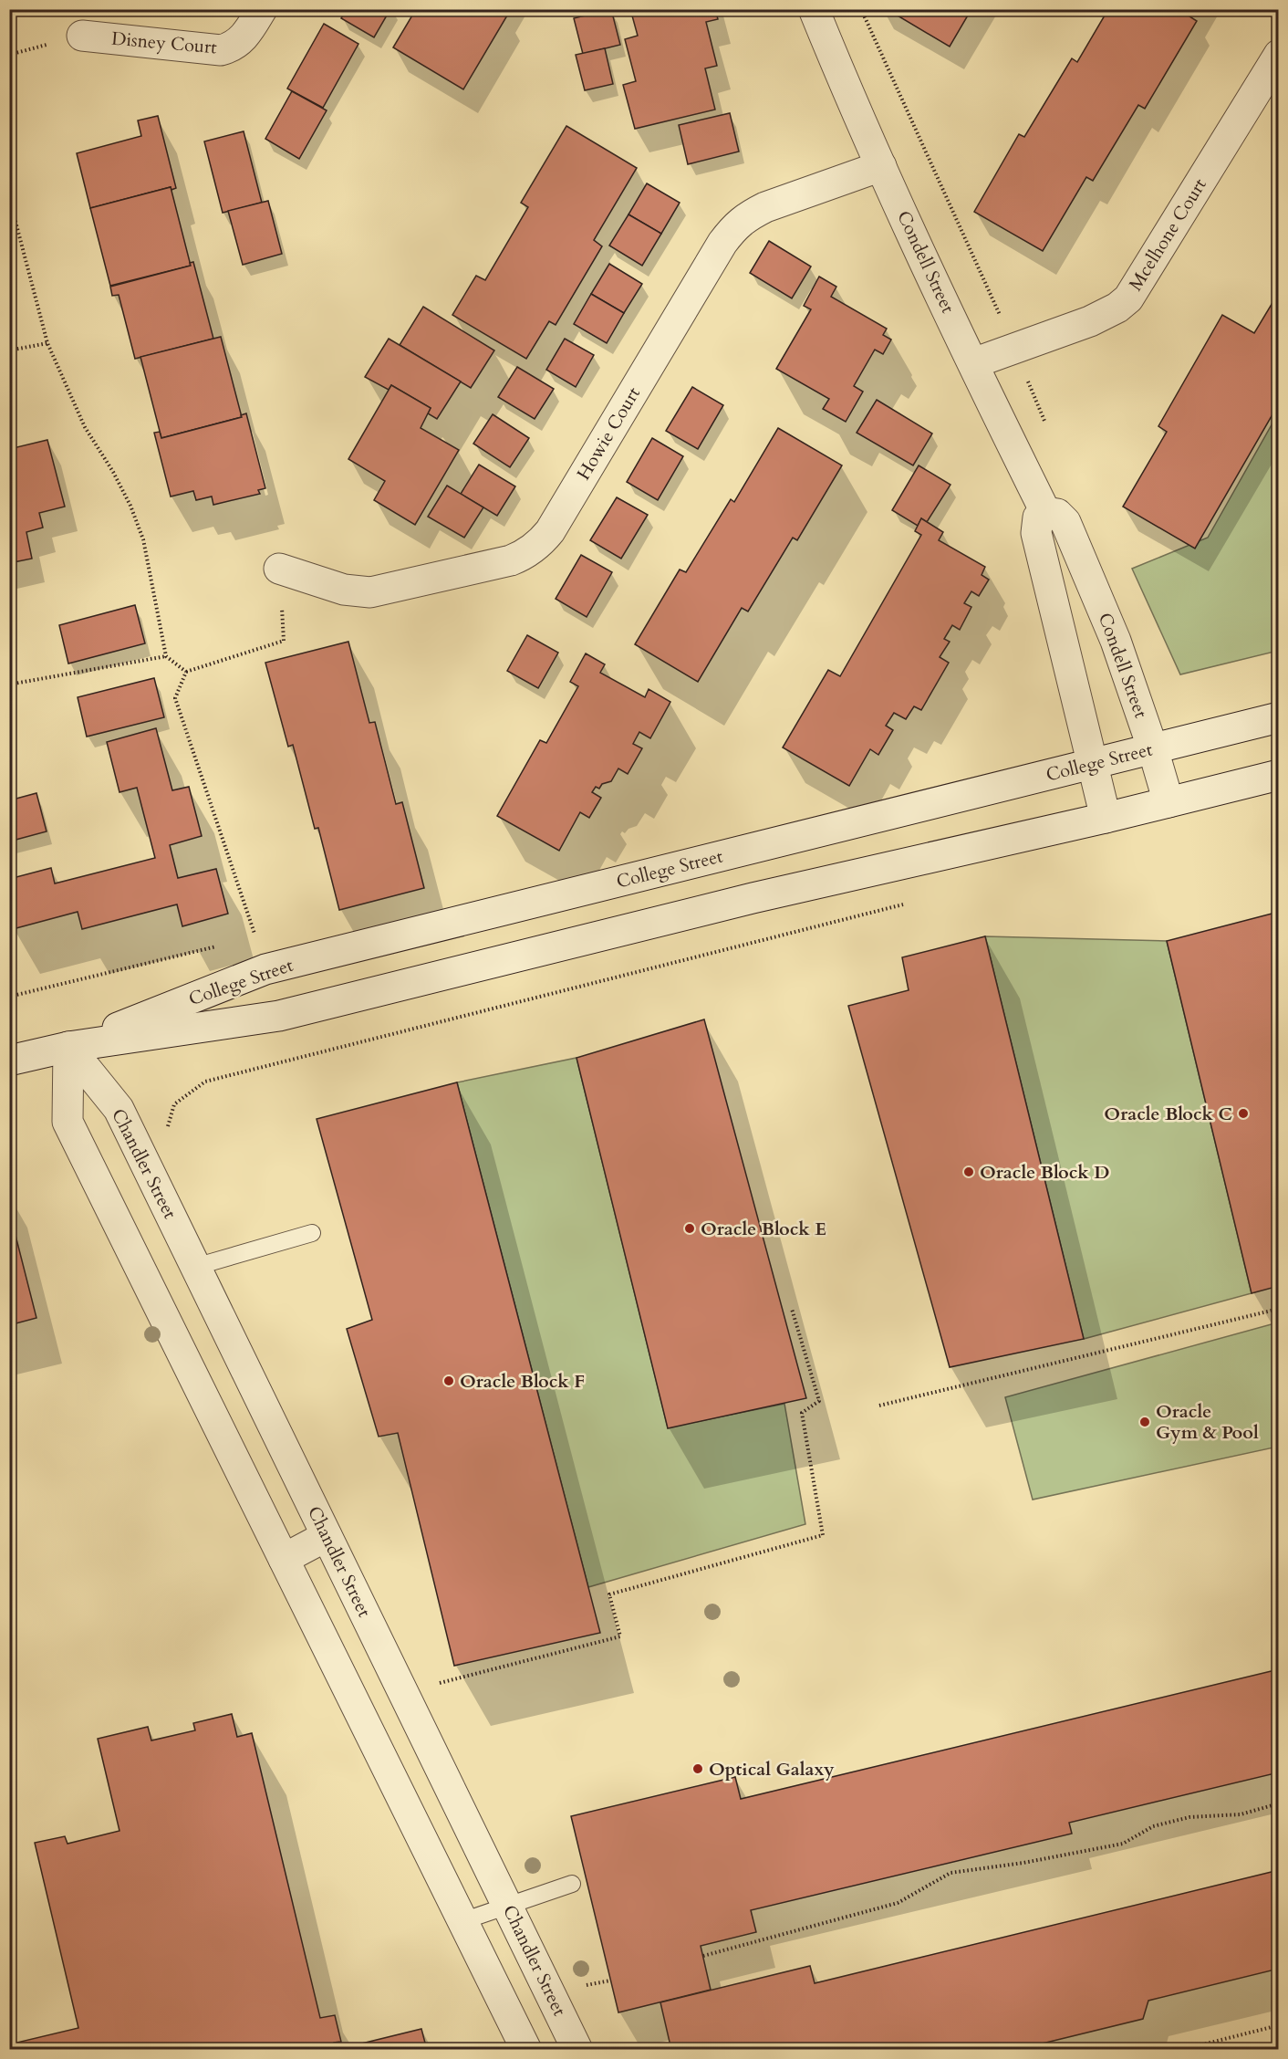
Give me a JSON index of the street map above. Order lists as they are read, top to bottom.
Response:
{
  "streets": {
    "street": [
      "Disney Court",
      "Mcelhone Court",
      "Condell Street",
      "Howie Court",
      "College Street",
      "Chandler Street"
    ]
  },
  "crossings": [
    ["Mcelhone Court", "Condell Street"],
    ["Condell Street", "Howie Court"],
    ["Condell Street", "College Street"],
    ["College Street", "Chandler Street"]
  ],
  "places": [
    "Oracle Block C",
    "Oracle Block D",
    "Oracle Block E",
    "Oracle Block F",
    "Oracle Gym & Pool",
    "Optical Galaxy"
  ]
}
